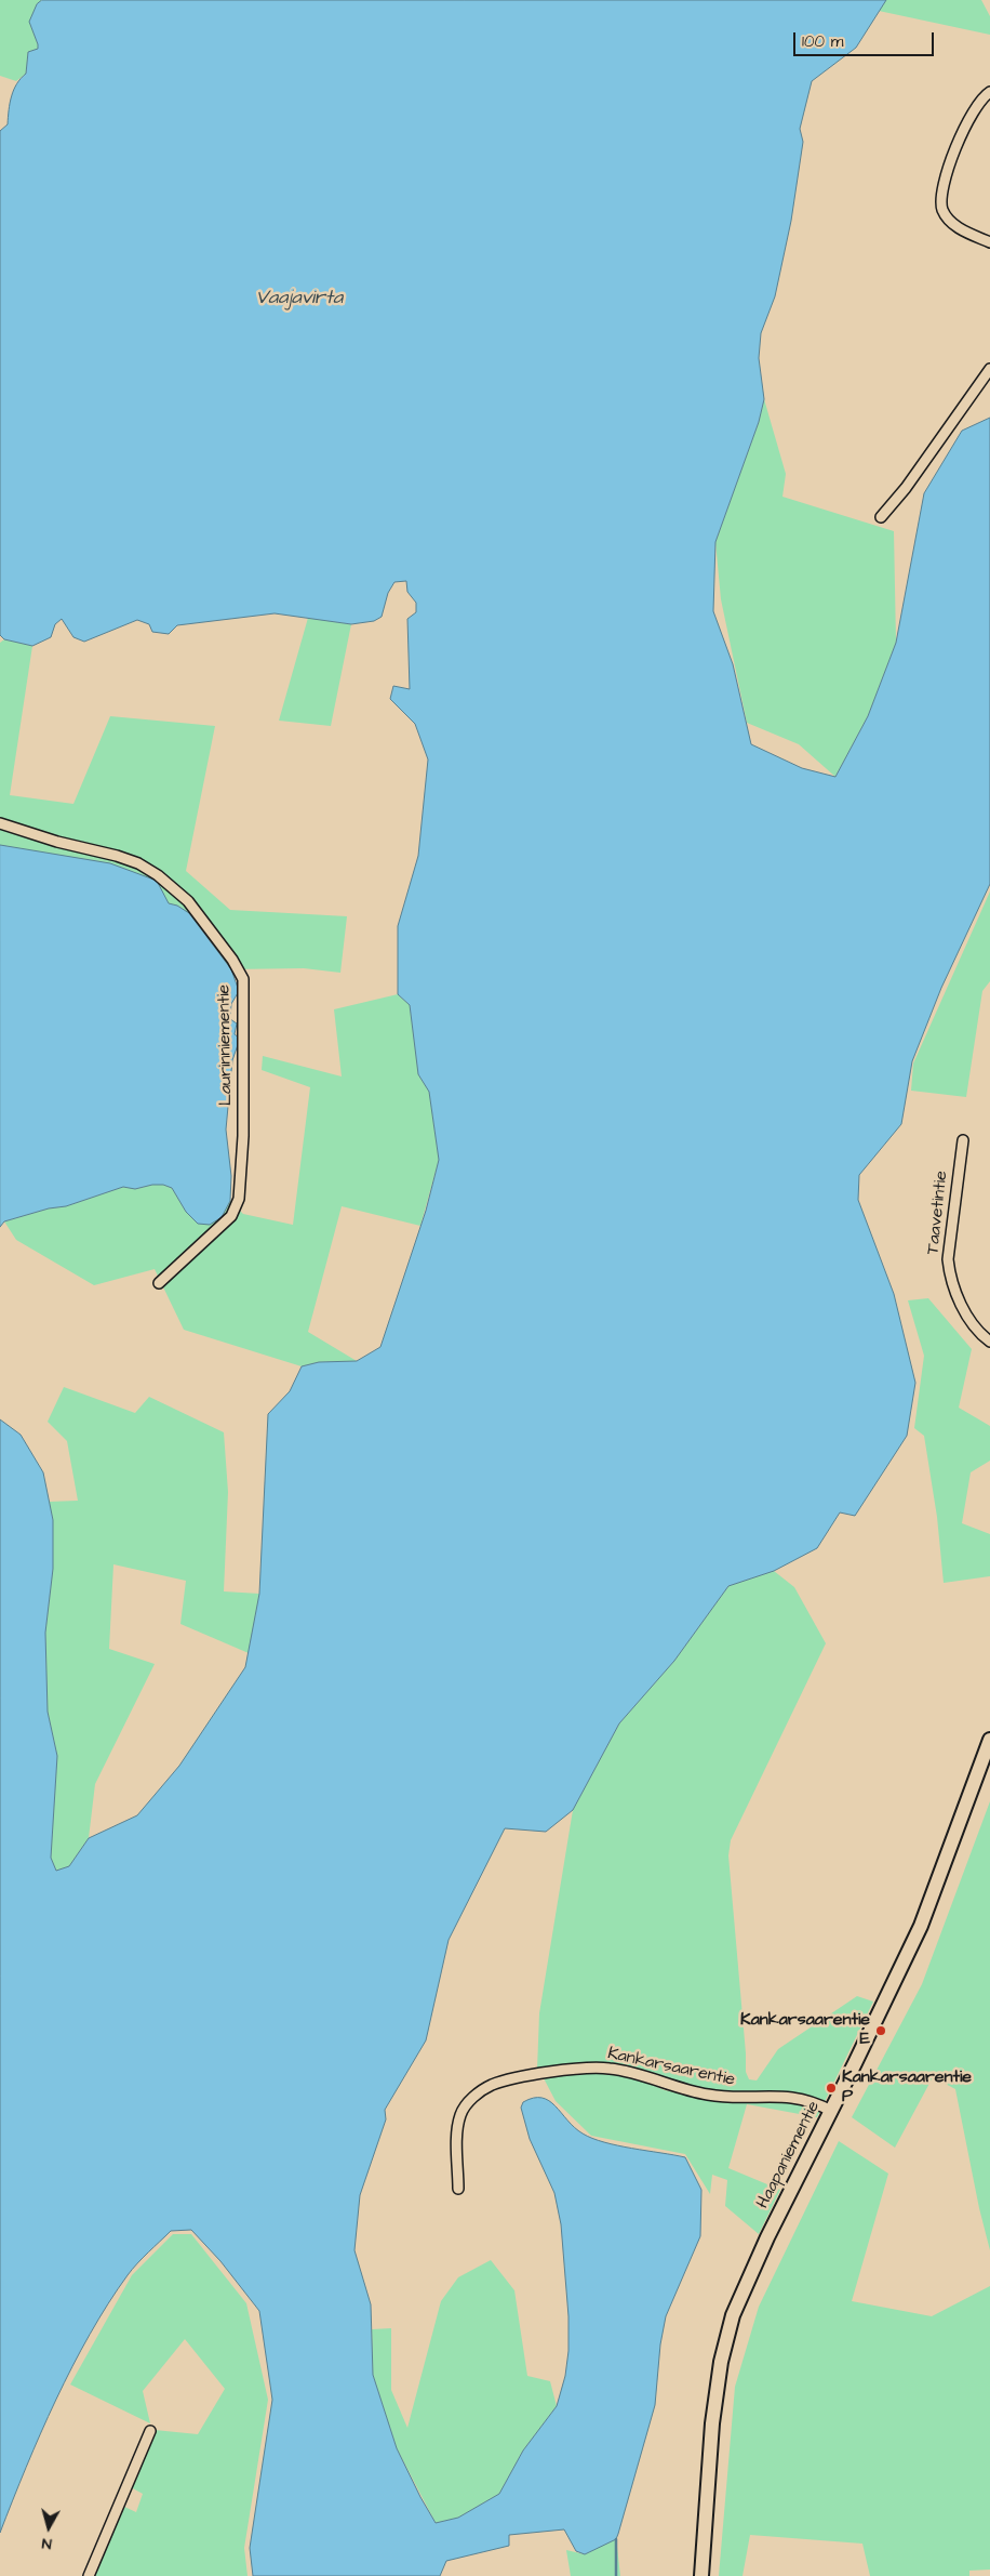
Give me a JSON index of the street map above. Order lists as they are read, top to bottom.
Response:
{
  "streets": {
    "street": [
      "Laurinniementie",
      "Taavetintie",
      "Kankarsaarentie",
      "Haapaniementie"
    ]
  },
  "crossings": [
    ["Kankarsaarentie", "Haapaniementie"]
  ],
  "water": ["Vaajavirta"],
  "places": ["Kankarsaarentie E", "Kankarsaarentie P"],
  "scale_bar": "100 m",
  "north": "bottom"
}
